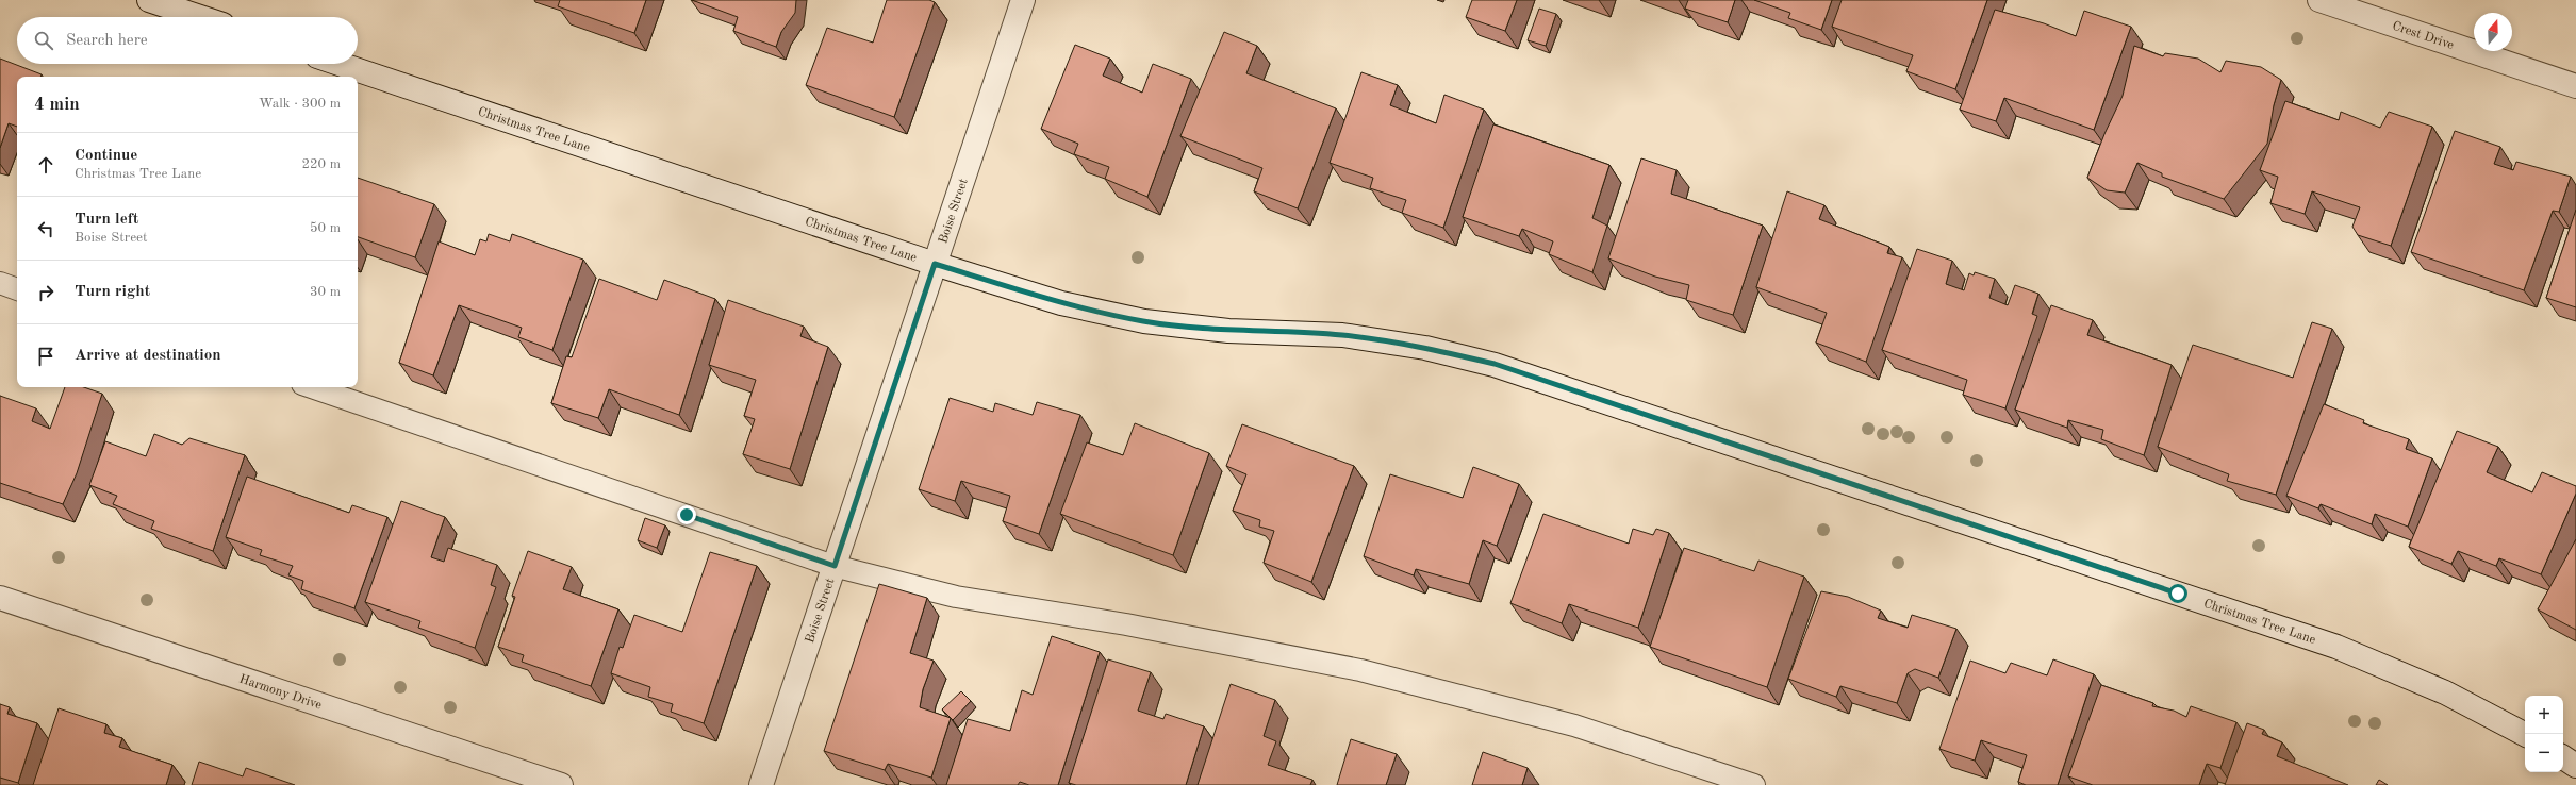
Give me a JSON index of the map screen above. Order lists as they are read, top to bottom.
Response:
{
  "streets": {
    "street": [
      "Crest Drive",
      "Christmas Tree Lane",
      "Boise Street",
      "Harmony Drive"
    ]
  },
  "crossings": [
    ["Christmas Tree Lane", "Boise Street"]
  ],
  "north": "top",
  "page": {
    "search": "Search here",
    "heading": ["4 min", "Walk · 300 m"],
    "list": [
      ["Continue", "Christmas Tree Lane", "220 m"],
      ["Turn left", "Boise Street", "50 m"],
      ["Turn right", "30 m"],
      "Arrive at destination"
    ],
    "map_buttons": ["+", "−"]
  }
}
